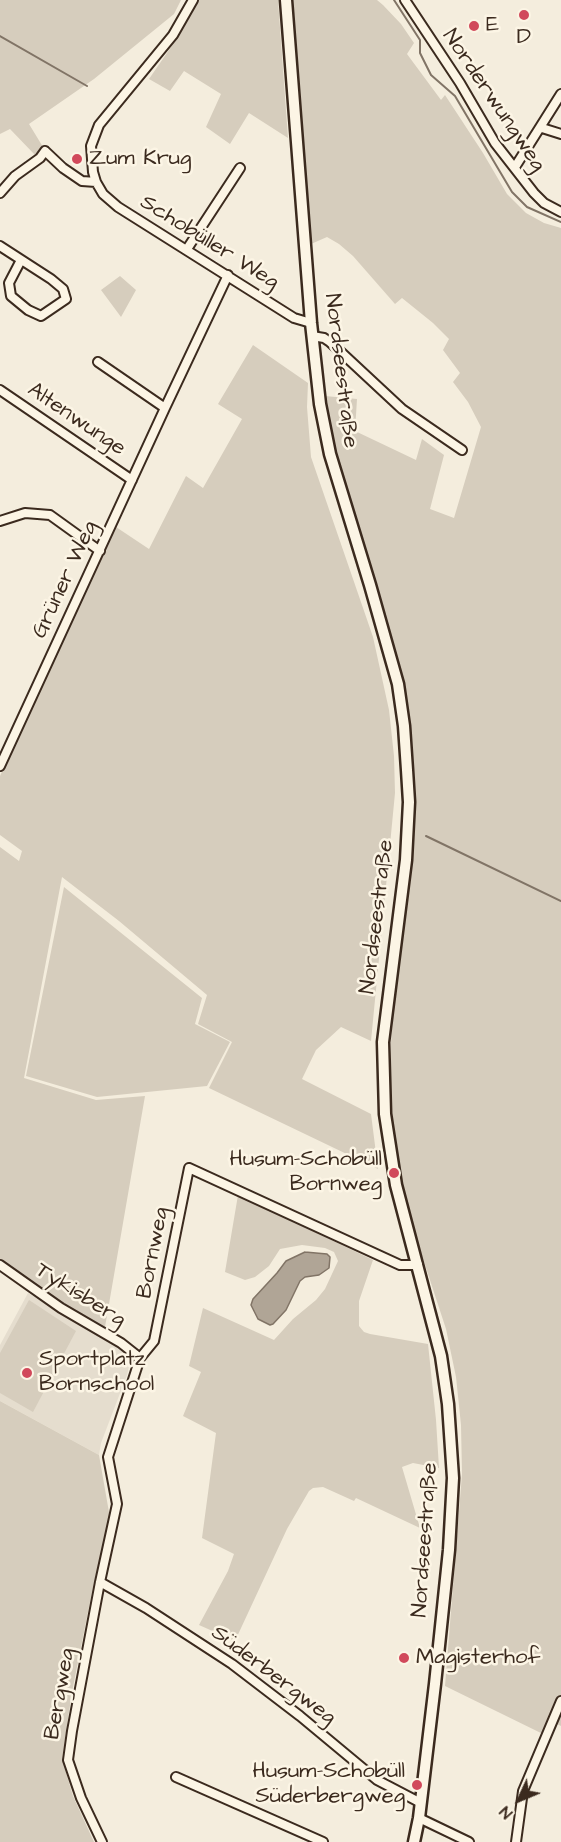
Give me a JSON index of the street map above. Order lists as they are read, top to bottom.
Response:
{
  "streets": {
    "main road": ["Nordseestraße"],
    "street": [
      "Norderwungweg",
      "Schobüller Weg",
      "Altenwunge",
      "Grüner Weg",
      "Bornweg",
      "Tykisberg",
      "Süderbergweg",
      "Bergweg"
    ]
  },
  "crossings": [
    ["Schobüller Weg", "Nordseestraße"],
    ["Schobüller Weg", "Grüner Weg"],
    ["Nordseestraße", "Bornweg"],
    ["Nordseestraße", "Süderbergweg"],
    ["Altenwunge", "Grüner Weg"],
    ["Bornweg", "Tykisberg"],
    ["Bornweg", "Süderbergweg"],
    ["Bornweg", "Bergweg"],
    ["Süderbergweg", "Bergweg"]
  ],
  "places": [
    "D",
    "E",
    "Zum Krug",
    "Husum-Schobüll Bornweg",
    "Sportplatz Bornschool",
    "Magisterhof",
    "Husum-Schobüll Süderbergweg"
  ],
  "north": "bottom left"
}
